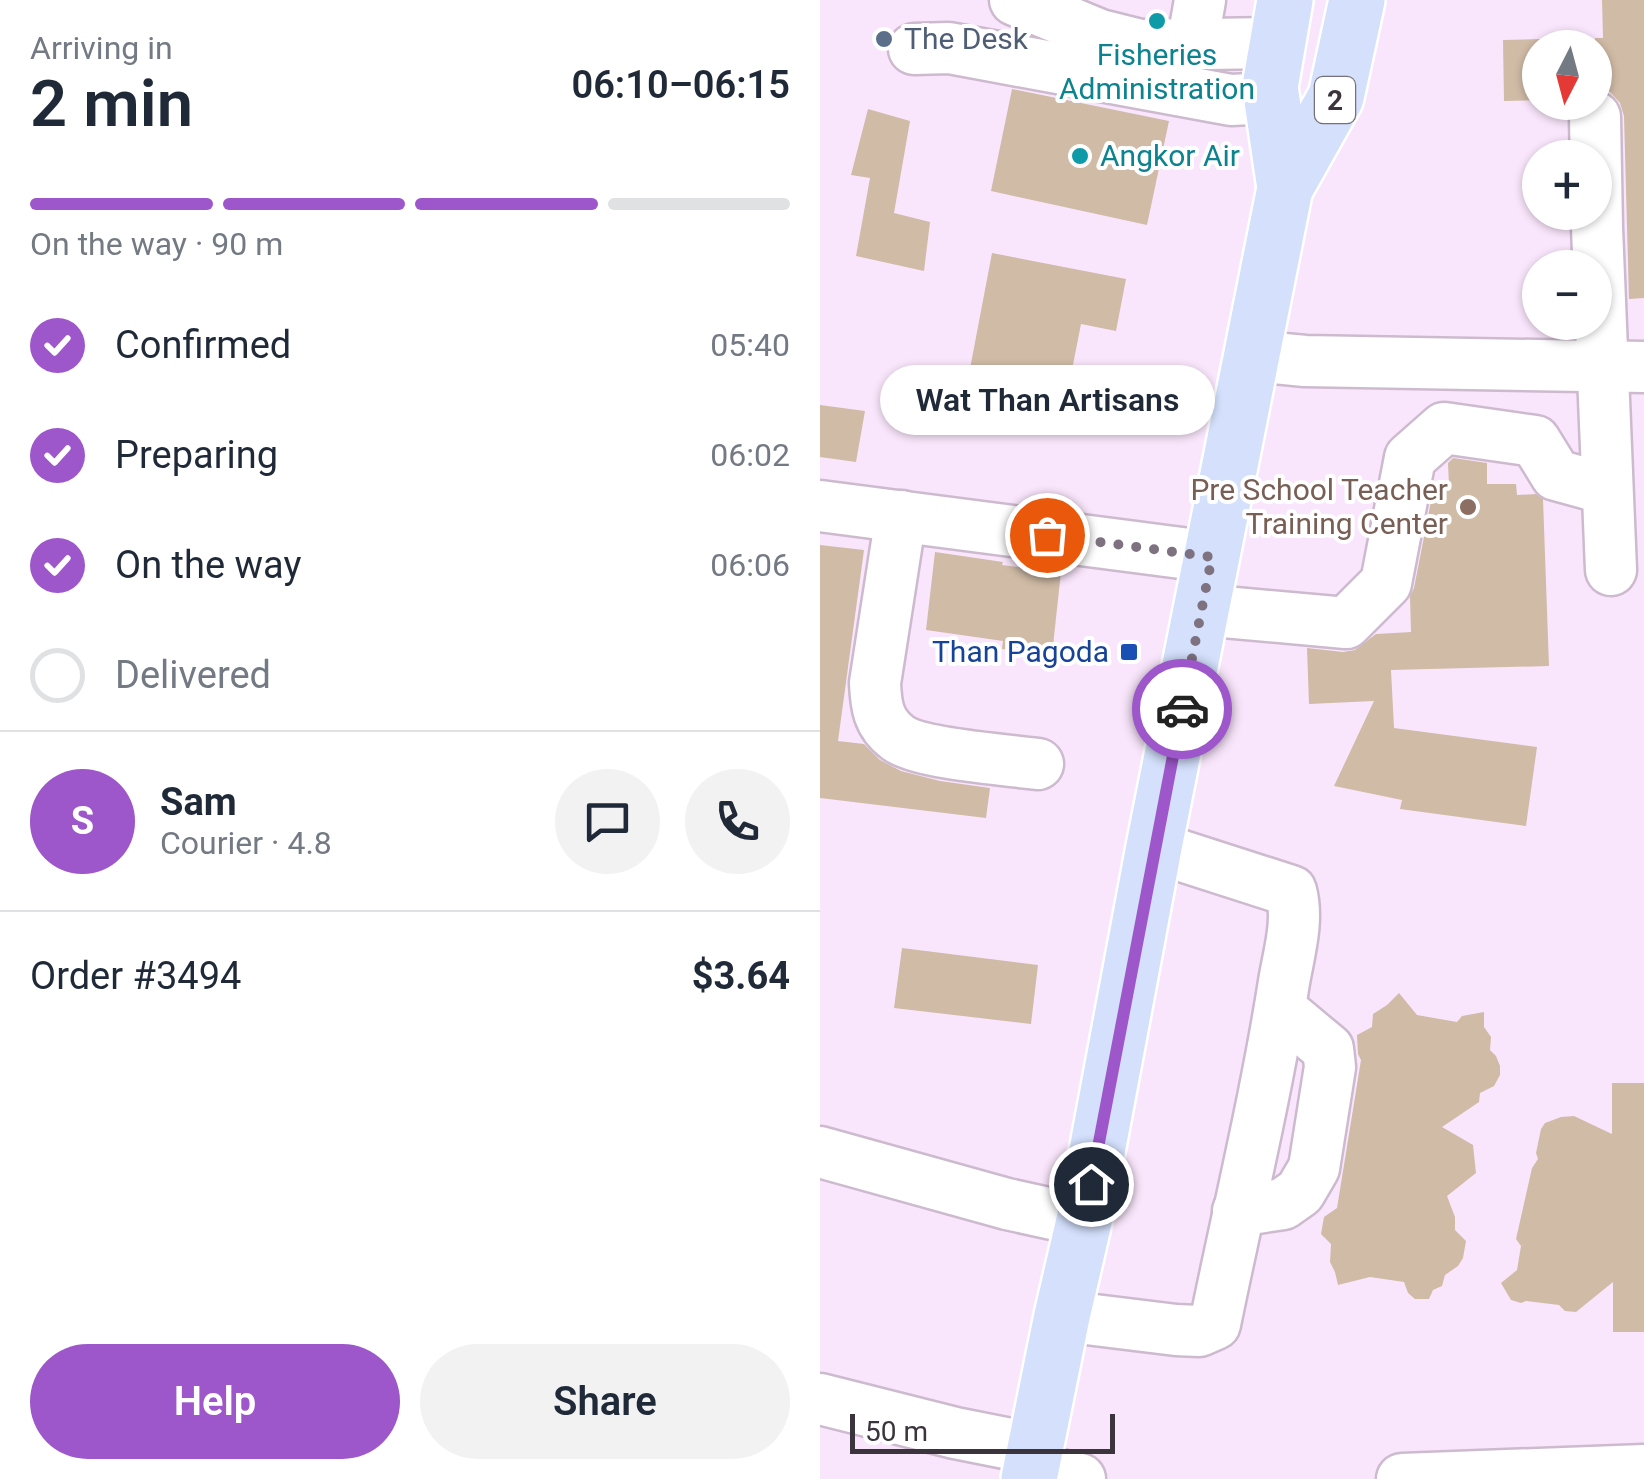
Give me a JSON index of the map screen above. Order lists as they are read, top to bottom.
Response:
{
  "streets": {
    "main road": ["2"]
  },
  "places": {
    "other": [
      "Fisheries Administration",
      "The Desk",
      "Angkor Air",
      "Pre School Teacher Training Center",
      "Wat Than Artisans"
    ],
    "transit": ["Than Pagoda"]
  },
  "scale_bar": "50 m",
  "north": "bottom",
  "page": {
    "heading": ["2 min", "Arriving in", "06:10–06:15"],
    "panel": [
      "Sam",
      "Courier · 4.8",
      "Order #3494",
      "$3.64"
    ],
    "map_buttons": ["+", "−"],
    "bar": "On the way · 90 m",
    "list": [
      ["Confirmed", "05:40"],
      ["Preparing", "06:02"],
      ["On the way", "06:06"],
      "Delivered"
    ],
    "bubble": "Wat Than Artisans",
    "round": "S",
    "buttons": ["Help", "Share"],
    "scale": "50 m"
  }
}
